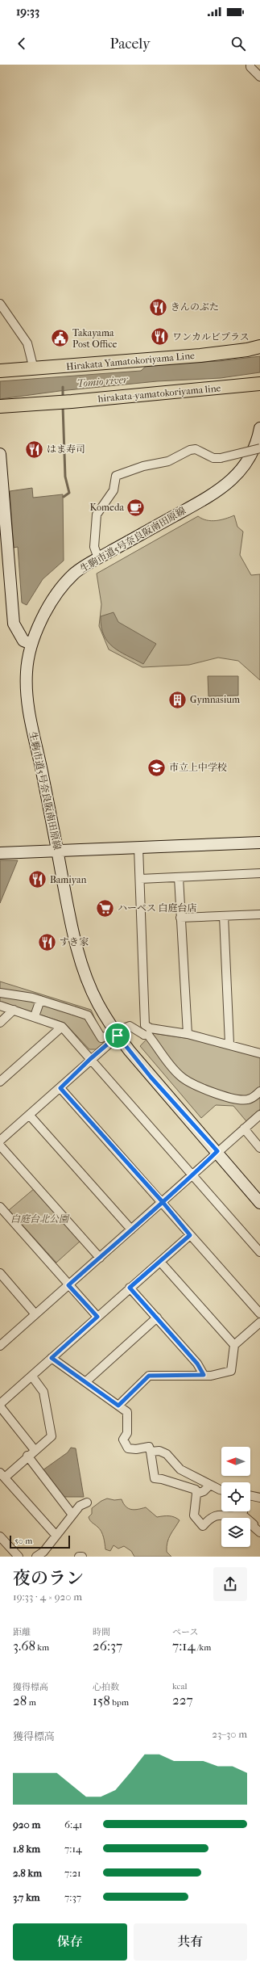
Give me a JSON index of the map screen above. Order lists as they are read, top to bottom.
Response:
{
  "streets": {
    "main road": ["Hirakata Yamatokoriyama Line", "hirakata-yamatokoriyama line"],
    "street": ["生駒市道5号奈良阪南田原線"]
  },
  "water": ["Tomio river"],
  "parks": ["白庭台北公園"],
  "places": {
    "restaurant": [
      "きんのぶた",
      "ワンカルビプラス",
      "はま寿司",
      "Bamiyan",
      "すき家"
    ],
    "public building": ["Takayama Post Office"],
    "cafe": ["Komeda"],
    "building": ["Gymnasium"],
    "school or university": ["市立上中学校"],
    "supermarket": ["ハーベス 白庭台店"]
  },
  "scale_bar": "50 m",
  "north": "left",
  "page": {
    "status": "19:33",
    "header": "Pacely",
    "scale": "50 m",
    "heading": ["夜のラン", "19:33 · 4 × 920 m"],
    "stats": [
      ["距離", "3.68 km"],
      ["時間", "26:37"],
      ["ペース", "7:14 /km"],
      ["獲得標高", "28 m"],
      ["心拍数", "158 bpm"],
      ["kcal", "227"]
    ],
    "chart": ["獲得標高", "23–30 m"],
    "list": [
      {
        "name": "920 m",
        "note": "6:41"
      },
      {
        "name": "1.8 km",
        "note": "7:14"
      },
      {
        "name": "2.8 km",
        "note": "7:21"
      },
      {
        "name": "3.7 km",
        "note": "7:37"
      }
    ],
    "buttons": ["保存", "共有"]
  }
}
